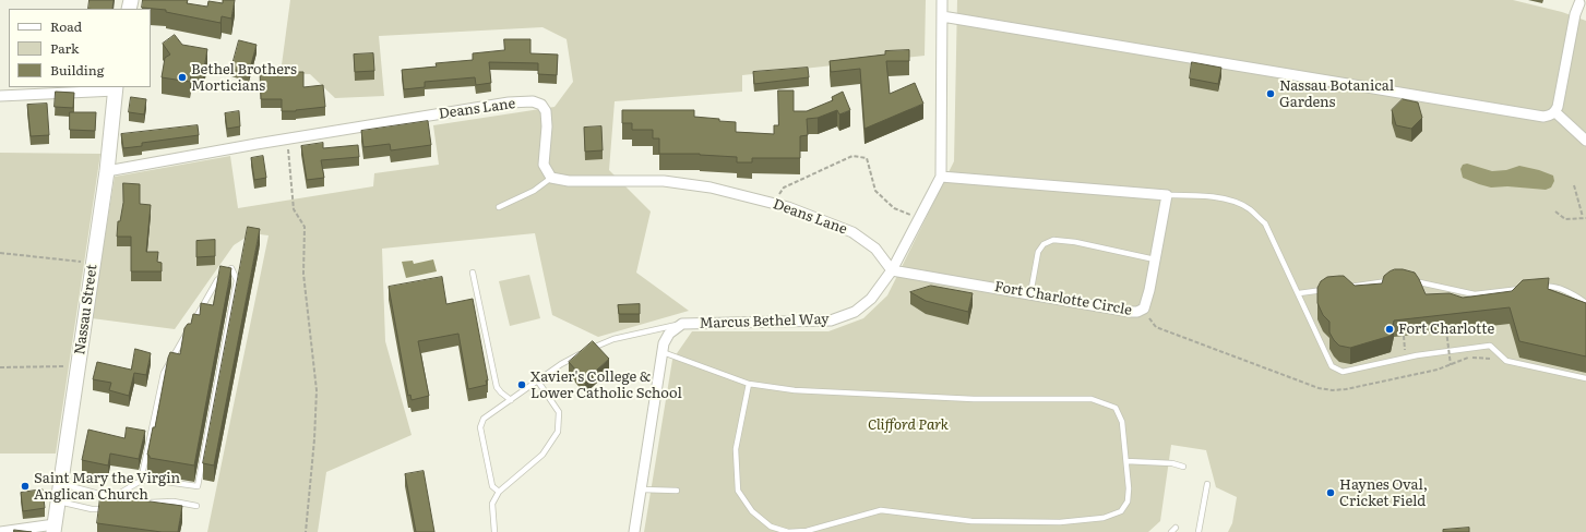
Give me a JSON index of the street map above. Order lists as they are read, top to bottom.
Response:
{
  "streets": {
    "main road": ["Nassau Street"],
    "street": ["Deans Lane", "Fort Charlotte Circle", "Marcus Bethel Way"]
  },
  "crossings": [
    ["Deans Lane", "Fort Charlotte Circle"],
    ["Deans Lane", "Nassau Street"],
    ["Deans Lane", "Marcus Bethel Way"],
    ["Fort Charlotte Circle", "Marcus Bethel Way"]
  ],
  "parks": ["Clifford Park"],
  "places": [
    "Bethel Brothers Morticians",
    "Nassau Botanical Gardens",
    "Fort Charlotte",
    "Xavier's College & Lower Catholic School",
    "Saint Mary the Virgin Anglican Church",
    "Haynes Oval, Cricket Field"
  ],
  "legend": ["Road", "Park", "Building"]
}
